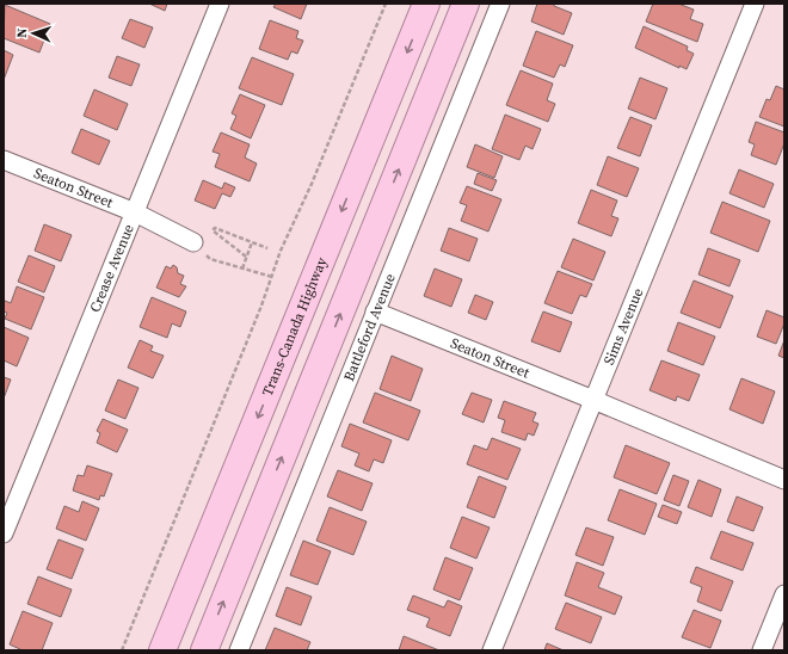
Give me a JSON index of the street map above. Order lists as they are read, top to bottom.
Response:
{
  "streets": {
    "highway": ["Trans-Canada Highway"],
    "street": [
      "Seaton Street",
      "Crease Avenue",
      "Battleford Avenue",
      "Sims Avenue"
    ]
  },
  "crossings": [
    ["Seaton Street", "Crease Avenue"],
    ["Seaton Street", "Battleford Avenue"],
    ["Seaton Street", "Sims Avenue"]
  ],
  "north": "left"
}
